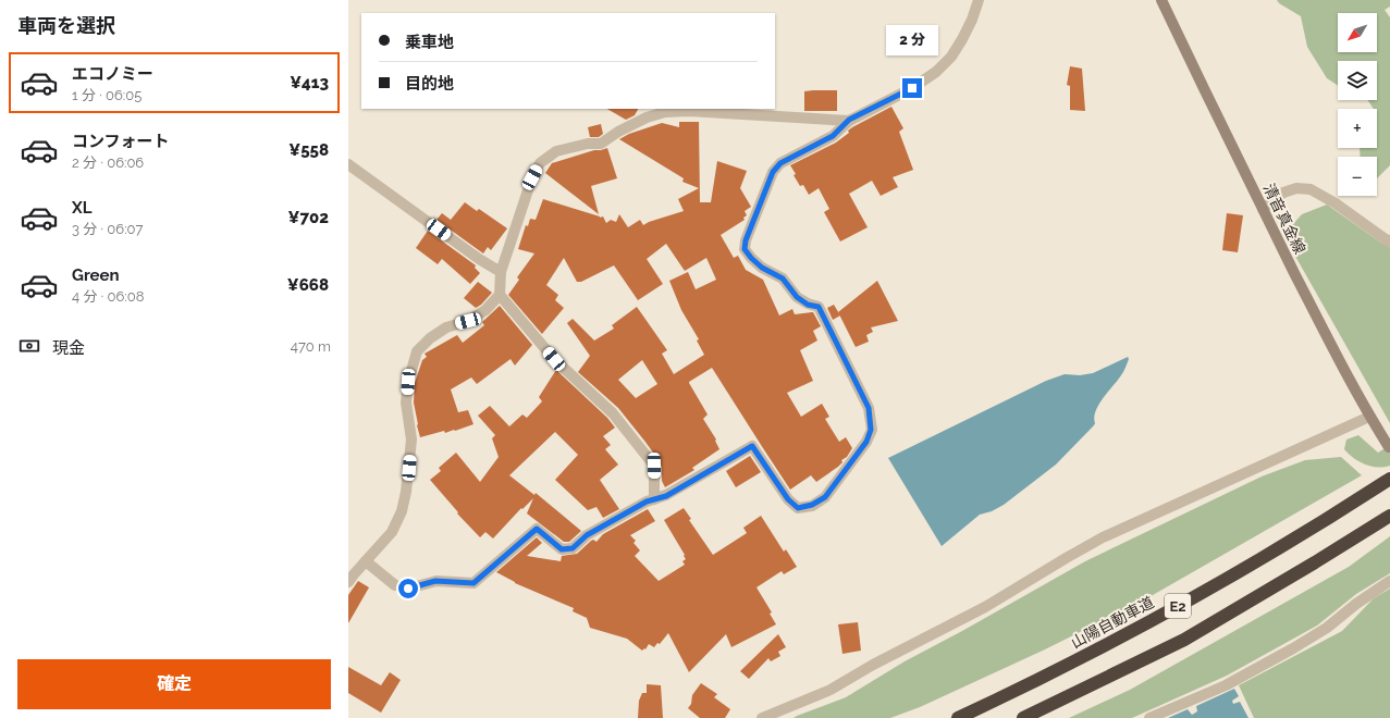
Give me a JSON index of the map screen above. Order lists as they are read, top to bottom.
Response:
{
  "streets": {
    "highway": ["E2", "山陽自動車道"],
    "main road": ["清音真金線"]
  },
  "north": "bottom left",
  "page": {
    "heading": "車両を選択",
    "map_buttons": ["+", "−"],
    "banner": ["乗車地", "目的地"],
    "bubble": "2 分",
    "list": [
      {
        "name": "エコノミー",
        "note": "1 分 · 06:05",
        "value": "¥413"
      },
      {
        "name": "コンフォート",
        "note": "2 分 · 06:06",
        "value": "¥558"
      },
      {
        "name": "XL",
        "note": "3 分 · 06:07",
        "value": "¥702"
      },
      {
        "name": "Green",
        "note": "4 分 · 06:08",
        "value": "¥668"
      }
    ],
    "pay": ["現金", "470 m"],
    "buttons": "確定"
  }
}
